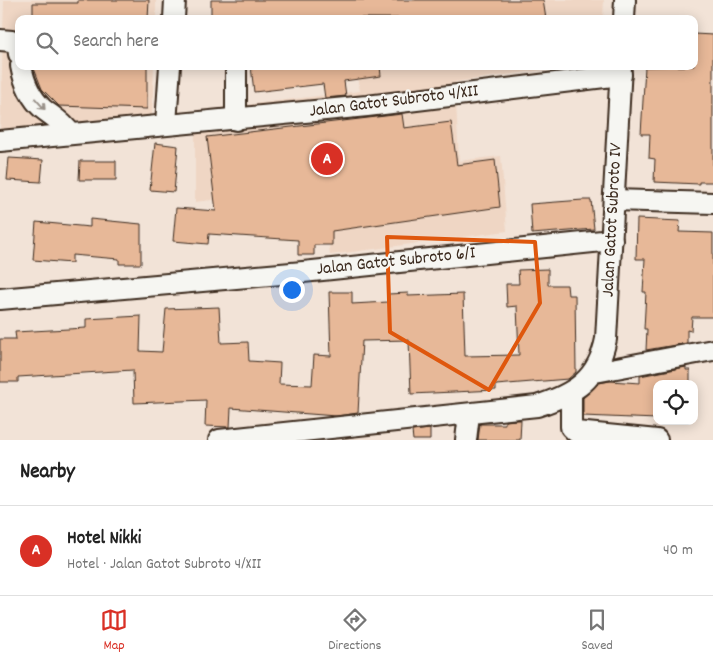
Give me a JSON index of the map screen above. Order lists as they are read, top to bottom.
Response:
{
  "streets": {
    "street": ["Jalan Gatot Subroto 4/XII", "Jalan Gatot Subroto IV", "Jalan Gatot Subroto 6/I"]
  },
  "crossings": [
    ["Jalan Gatot Subroto 4/XII", "Jalan Gatot Subroto IV"],
    ["Jalan Gatot Subroto IV", "Jalan Gatot Subroto 6/I"]
  ],
  "page": {
    "search": "Search here",
    "pins": "A",
    "heading": "Nearby",
    "list": [
      {
        "mark": "A",
        "name": "Hotel Nikki",
        "note": "Hotel · Jalan Gatot Subroto 4/XII",
        "value": "40 m"
      }
    ],
    "nav": ["Map", "Directions", "Saved"]
  }
}
